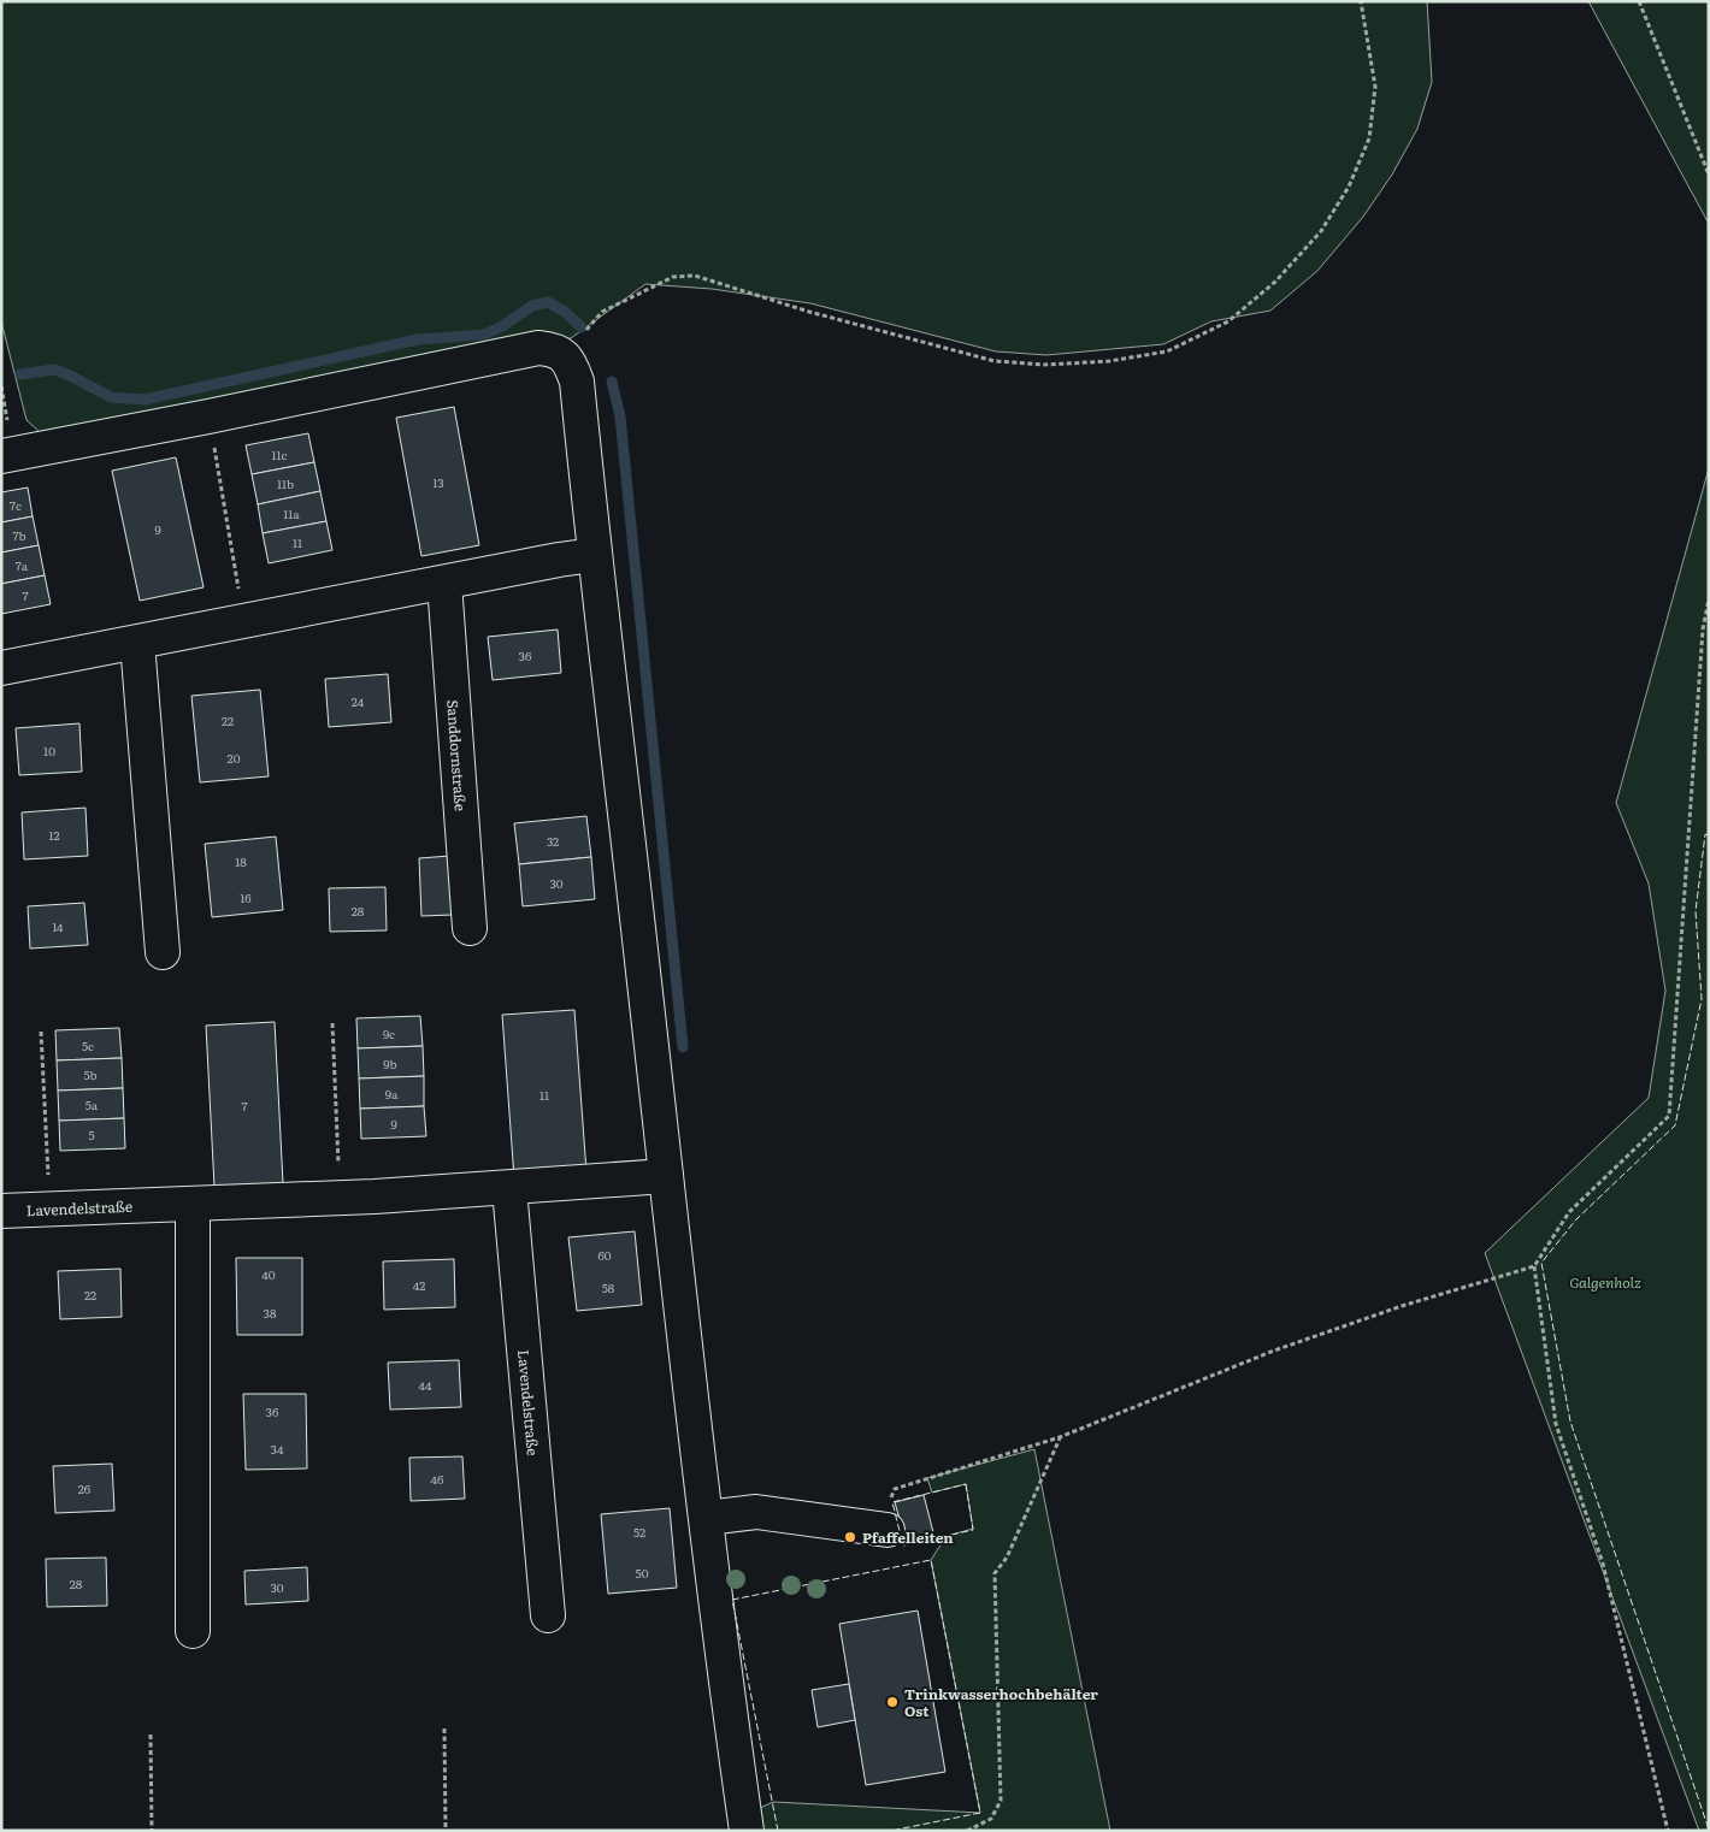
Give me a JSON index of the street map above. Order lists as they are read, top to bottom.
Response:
{
  "streets": {
    "street": ["Sanddornstraße", "Lavendelstraße"]
  },
  "parks": ["Galgenholz"],
  "places": ["Pfaffelleiten", "Trinkwasserhochbehälter Ost"],
  "house_numbers": [
    "11c",
    "13",
    "11b",
    "7c",
    "11a",
    "9",
    "7b",
    "11",
    "7a",
    "7",
    "36",
    "24",
    "22",
    "10",
    "20",
    "12",
    "32",
    "18",
    "30",
    "16",
    "28",
    "14",
    "9c",
    "5c",
    "9b",
    "5b",
    "9a",
    "11",
    "5a",
    "7",
    "9",
    "5",
    "60",
    "40",
    "42",
    "58",
    "22",
    "38",
    "44",
    "36",
    "34",
    "46",
    "26",
    "52",
    "50",
    "28",
    "30"
  ]
}
